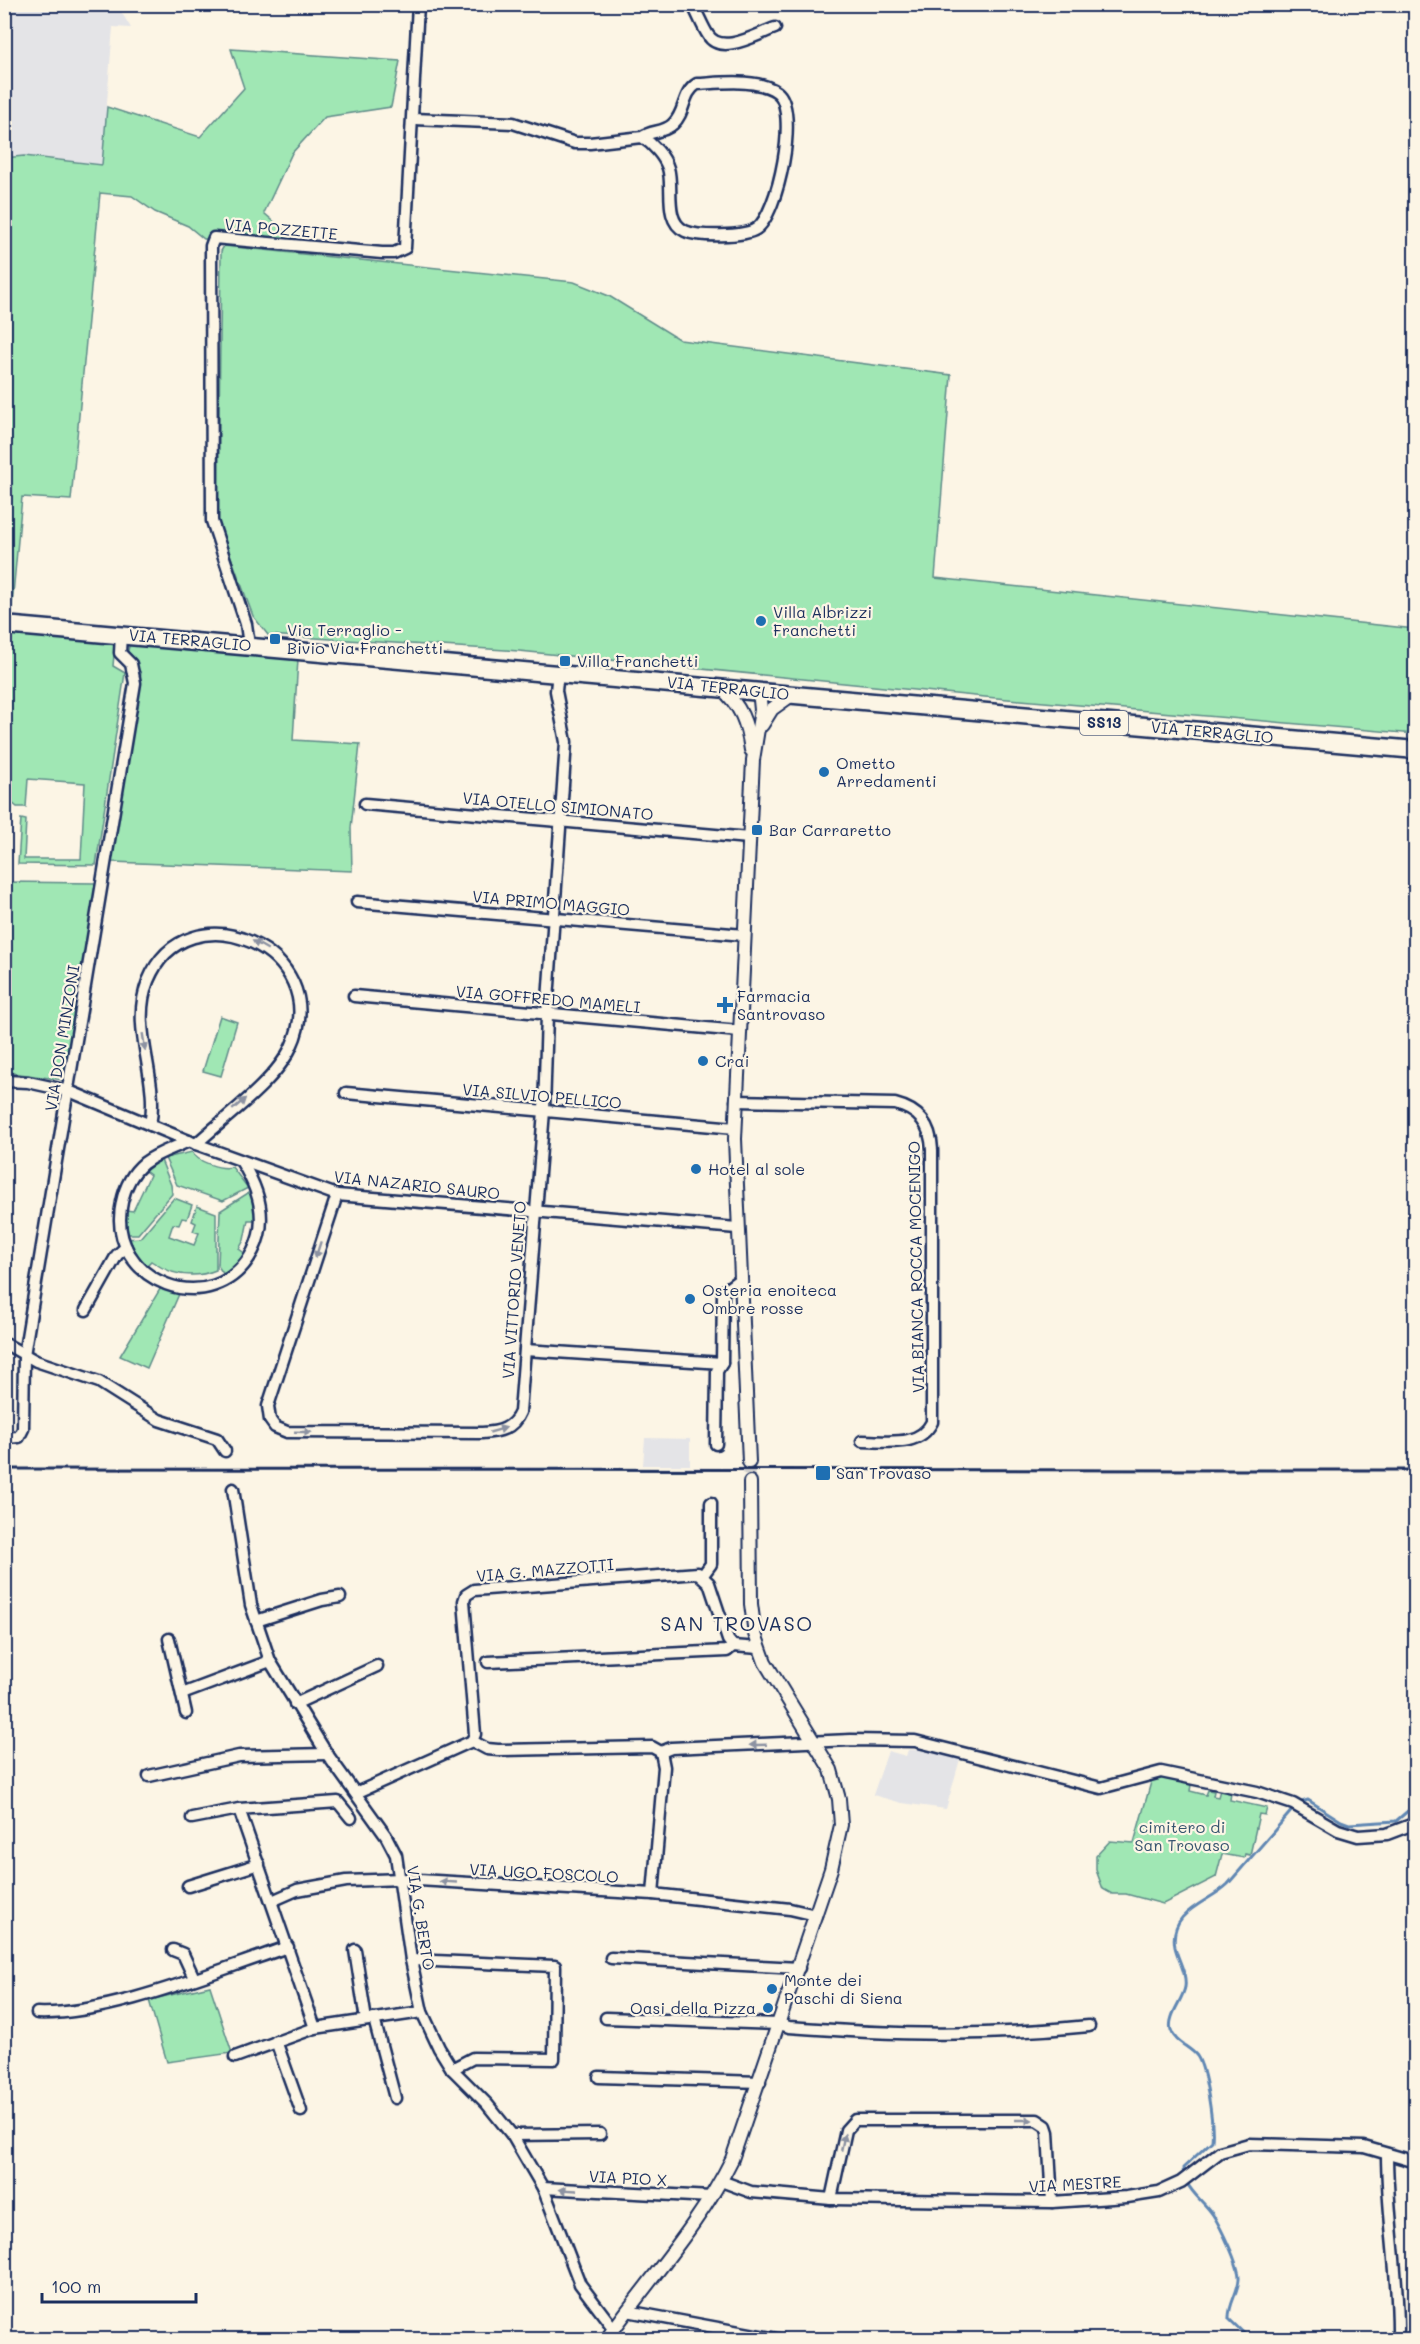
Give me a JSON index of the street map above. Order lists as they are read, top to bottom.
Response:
{
  "streets": {
    "main road": ["VIA TERRAGLIO", "SS13"],
    "street": [
      "VIA POZZETTE",
      "VIA OTELLO SIMIONATO",
      "VIA PRIMO MAGGIO",
      "VIA GOFFREDO MAMELI",
      "VIA DON MINZONI",
      "VIA SILVIO PELLICO",
      "VIA NAZARIO SAURO",
      "VIA BIANCA ROCCA MOCENIGO",
      "VIA VITTORIO VENETO",
      "VIA G. MAZZOTTI",
      "VIA UGO FOSCOLO",
      "VIA G. BERTO",
      "VIA PIO X",
      "VIA MESTRE"
    ]
  },
  "crossings": [
    ["VIA POZZETTE", "VIA TERRAGLIO"],
    ["VIA TERRAGLIO", "VIA DON MINZONI"],
    ["VIA TERRAGLIO", "VIA VITTORIO VENETO"],
    ["VIA OTELLO SIMIONATO", "VIA VITTORIO VENETO"],
    ["VIA PRIMO MAGGIO", "VIA VITTORIO VENETO"],
    ["VIA GOFFREDO MAMELI", "VIA VITTORIO VENETO"],
    ["VIA DON MINZONI", "VIA NAZARIO SAURO"],
    ["VIA SILVIO PELLICO", "VIA VITTORIO VENETO"],
    ["VIA NAZARIO SAURO", "VIA VITTORIO VENETO"],
    ["VIA UGO FOSCOLO", "VIA G. BERTO"],
    ["VIA G. BERTO", "VIA PIO X"]
  ],
  "one_way": ["VIA UGO FOSCOLO"],
  "districts": ["SAN TROVASO"],
  "parks": ["cimitero di San Trovaso"],
  "places": {
    "other": [
      "Villa Albrizzi Franchetti",
      "Ometto Arredamenti",
      "Crai",
      "Hotel al sole",
      "Osteria enoiteca Ombre rosse",
      "Monte dei Paschi di Siena",
      "Oasi della Pizza"
    ],
    "transit": [
      "Via Terraglio - Bivio Via Franchetti",
      "Villa Franchetti",
      "Bar Carraretto",
      "San Trovaso"
    ],
    "health": ["Farmacia Santrovaso"]
  },
  "scale_bar": "100 m"
}
